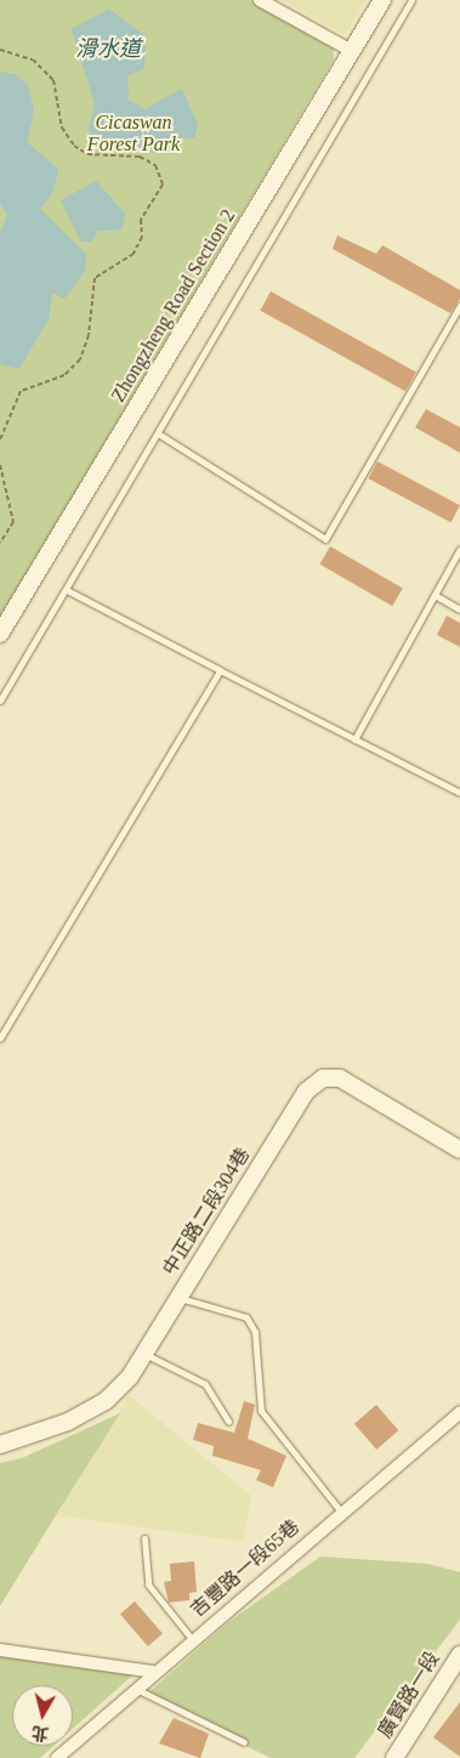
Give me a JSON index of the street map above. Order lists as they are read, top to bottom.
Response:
{
  "streets": {
    "street": [
      "Zhongzheng Road Section 2",
      "中正路二段304巷",
      "吉豐路一段65巷",
      "廣賢路一段"
    ]
  },
  "water": ["滑水道"],
  "parks": ["Cicaswan Forest Park"],
  "north": "bottom"
}
